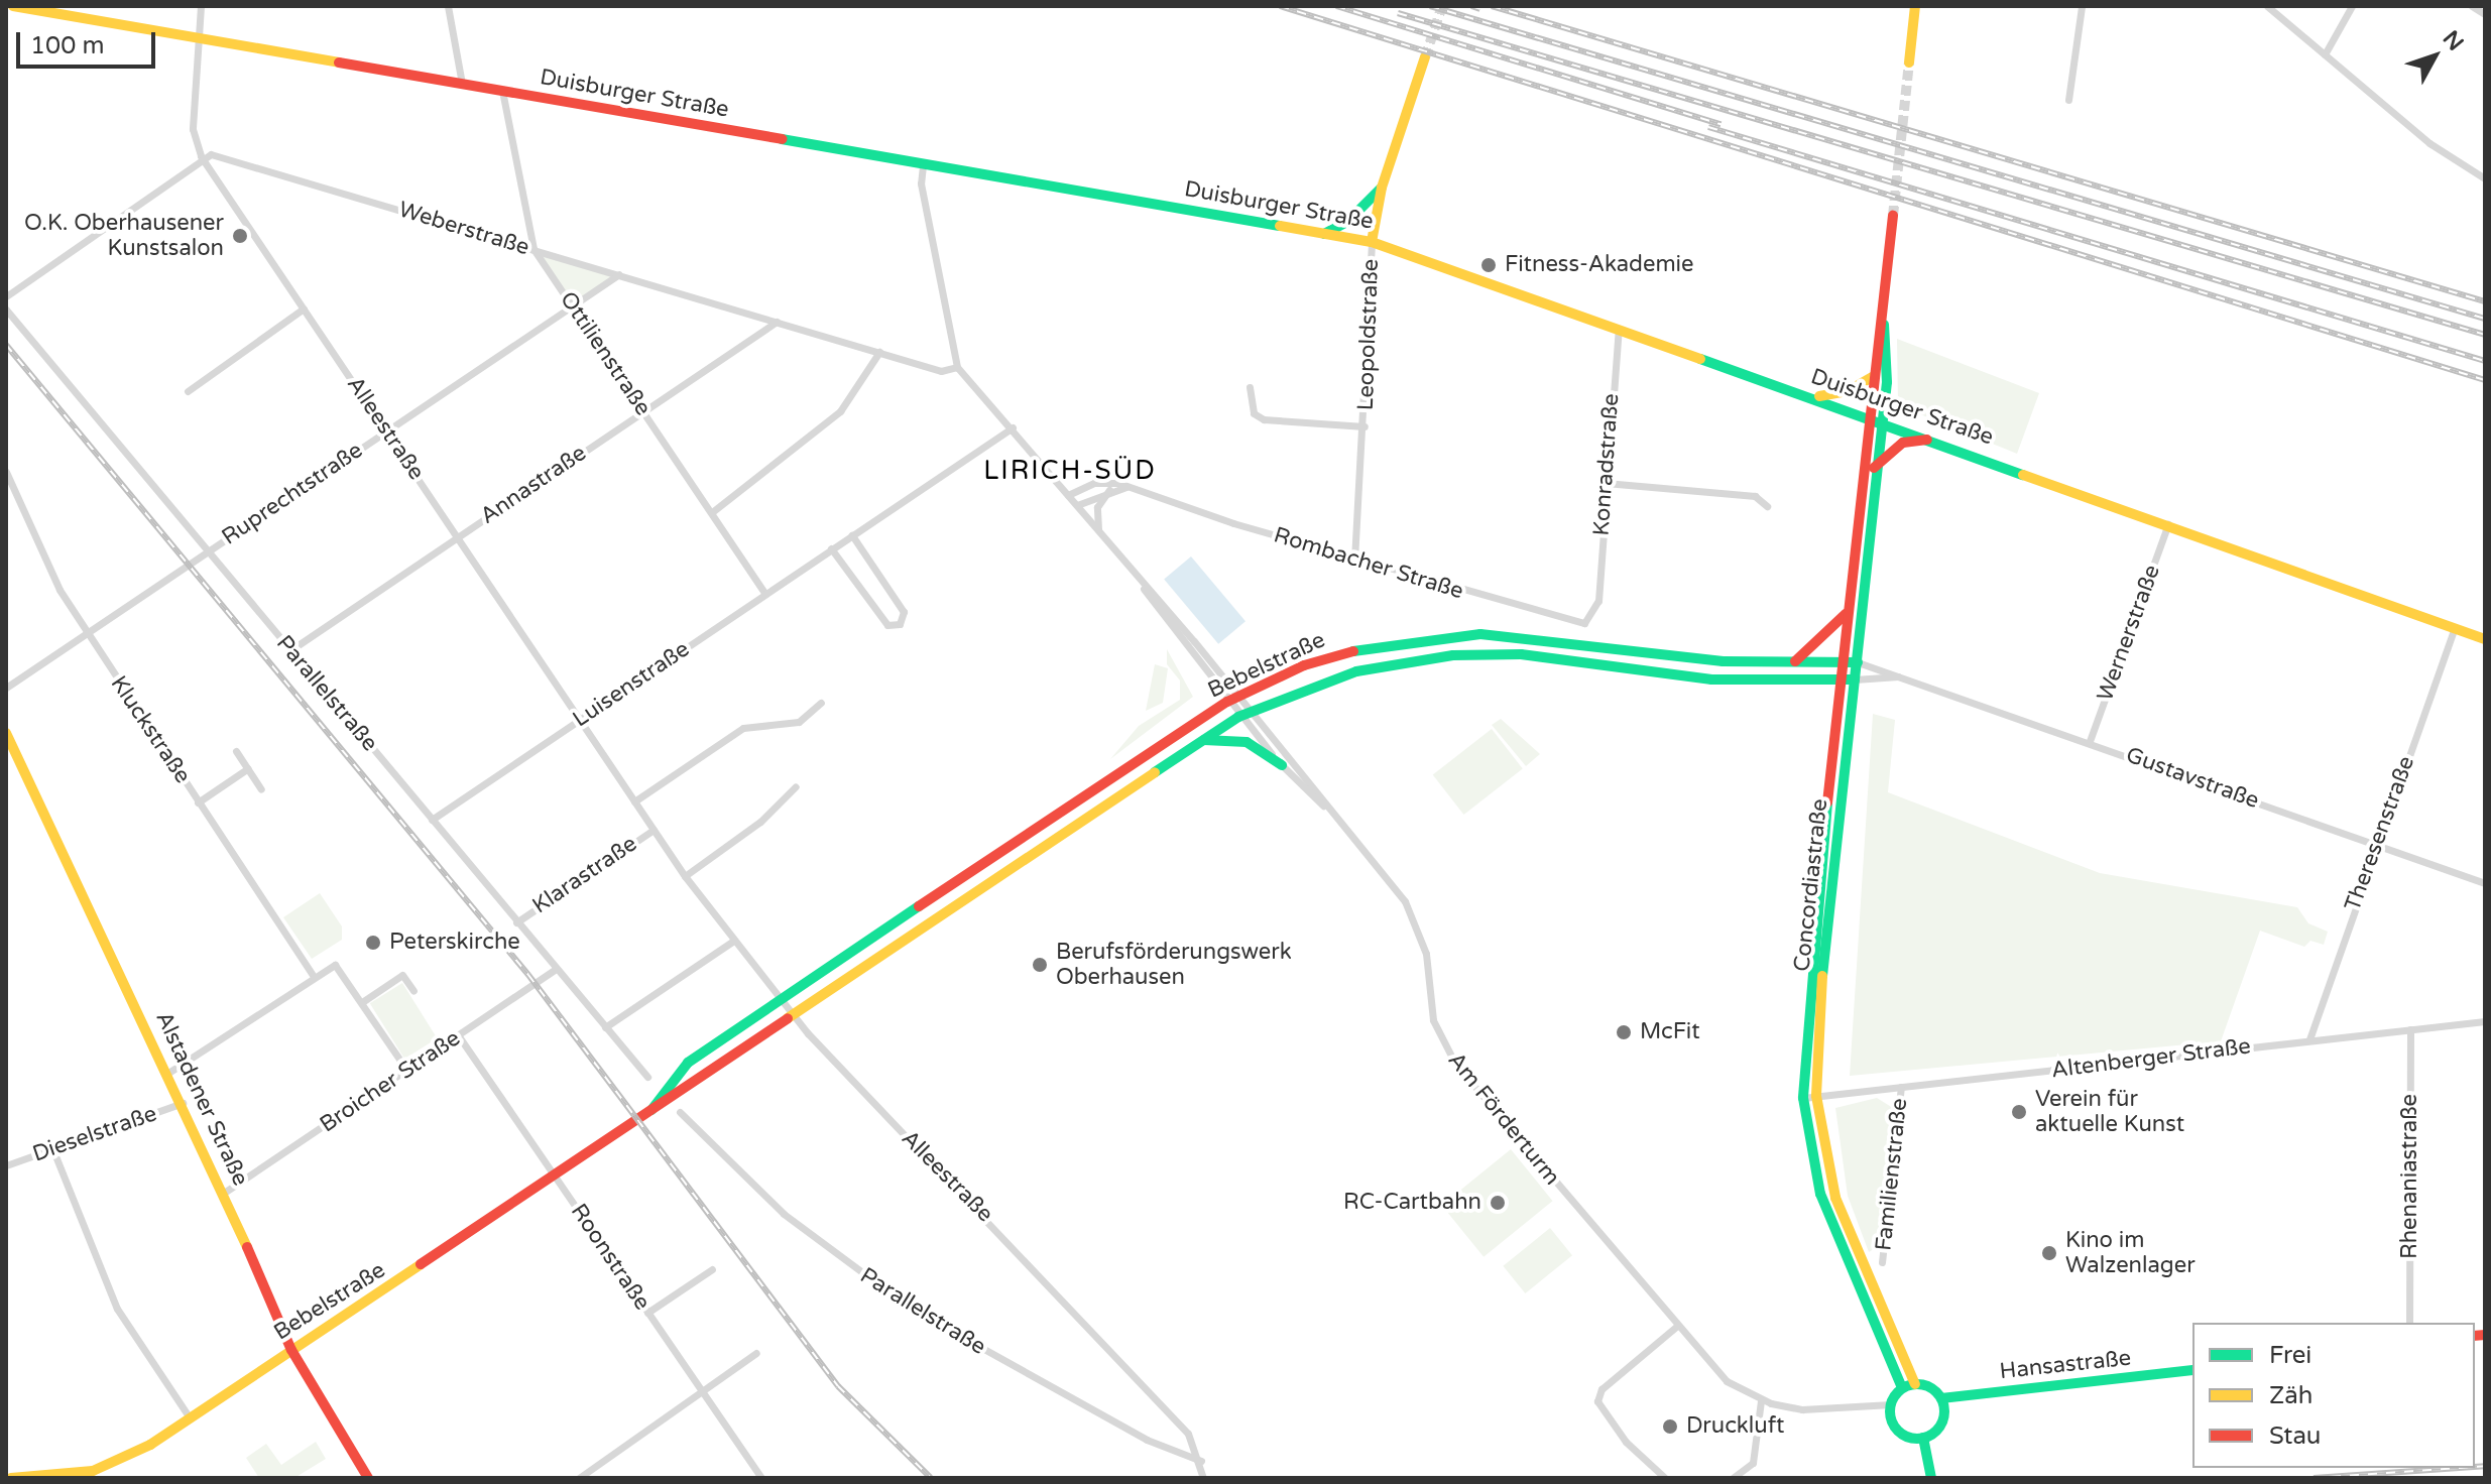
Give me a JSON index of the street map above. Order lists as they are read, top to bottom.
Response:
{
  "streets": {
    "street": [
      "Duisburger Straße",
      "Weberstraße",
      "Leopoldstraße",
      "Ottilienstraße",
      "Alleestraße",
      "Konradstraße",
      "Annastraße",
      "Ruprechtstraße",
      "Rombacher Straße",
      "Wernerstraße",
      "Bebelstraße",
      "Luisenstraße",
      "Parallelstraße",
      "Kluckstraße",
      "Gustavstraße",
      "Theresenstraße",
      "Klarastraße",
      "Concordiastraße",
      "Altenberger Straße",
      "Broicher Straße",
      "Alstadener Straße",
      "Am Förderturm",
      "Dieselstraße",
      "Familienstraße",
      "Rhenaniastraße",
      "Roonstraße",
      "Hansastraße"
    ]
  },
  "crossings": [
    ["Duisburger Straße", "Leopoldstraße"],
    ["Duisburger Straße", "Ottilienstraße"],
    ["Duisburger Straße", "Alleestraße"],
    ["Duisburger Straße", "Konradstraße"],
    ["Duisburger Straße", "Wernerstraße"],
    ["Duisburger Straße", "Theresenstraße"],
    ["Duisburger Straße", "Concordiastraße"],
    ["Weberstraße", "Ottilienstraße"],
    ["Weberstraße", "Alleestraße"],
    ["Weberstraße", "Annastraße"],
    ["Weberstraße", "Ruprechtstraße"],
    ["Weberstraße", "Am Förderturm"],
    ["Leopoldstraße", "Rombacher Straße"],
    ["Ottilienstraße", "Annastraße"],
    ["Ottilienstraße", "Ruprechtstraße"],
    ["Ottilienstraße", "Luisenstraße"],
    ["Alleestraße", "Annastraße"],
    ["Alleestraße", "Ruprechtstraße"],
    ["Alleestraße", "Bebelstraße"],
    ["Alleestraße", "Luisenstraße"],
    ["Alleestraße", "Parallelstraße"],
    ["Alleestraße", "Klarastraße"],
    ["Konradstraße", "Rombacher Straße"],
    ["Annastraße", "Parallelstraße"],
    ["Ruprechtstraße", "Parallelstraße"],
    ["Ruprechtstraße", "Kluckstraße"],
    ["Rombacher Straße", "Am Förderturm"],
    ["Wernerstraße", "Gustavstraße"],
    ["Bebelstraße", "Concordiastraße"],
    ["Bebelstraße", "Alstadener Straße"],
    ["Bebelstraße", "Am Förderturm"],
    ["Bebelstraße", "Roonstraße"],
    ["Luisenstraße", "Parallelstraße"],
    ["Luisenstraße", "Am Förderturm"],
    ["Parallelstraße", "Klarastraße"],
    ["Parallelstraße", "Broicher Straße"],
    ["Gustavstraße", "Theresenstraße"],
    ["Gustavstraße", "Concordiastraße"],
    ["Theresenstraße", "Altenberger Straße"],
    ["Concordiastraße", "Altenberger Straße"],
    ["Concordiastraße", "Am Förderturm"],
    ["Concordiastraße", "Hansastraße"],
    ["Altenberger Straße", "Familienstraße"],
    ["Altenberger Straße", "Rhenaniastraße"],
    ["Broicher Straße", "Alstadener Straße"],
    ["Broicher Straße", "Roonstraße"],
    ["Alstadener Straße", "Dieselstraße"],
    ["Am Förderturm", "Hansastraße"]
  ],
  "districts": ["LIRICH-SÜD"],
  "places": [
    "O.K. Oberhausener Kunstsalon",
    "Fitness-Akademie",
    "Peterskirche",
    "Berufsförderungswerk Oberhausen",
    "McFit",
    "Verein für aktuelle Kunst",
    "RC-Cartbahn",
    "Kino im Walzenlager",
    "Druckluft"
  ],
  "legend": ["Frei", "Zäh", "Stau"],
  "scale_bar": "100 m",
  "north": "top right"
}
